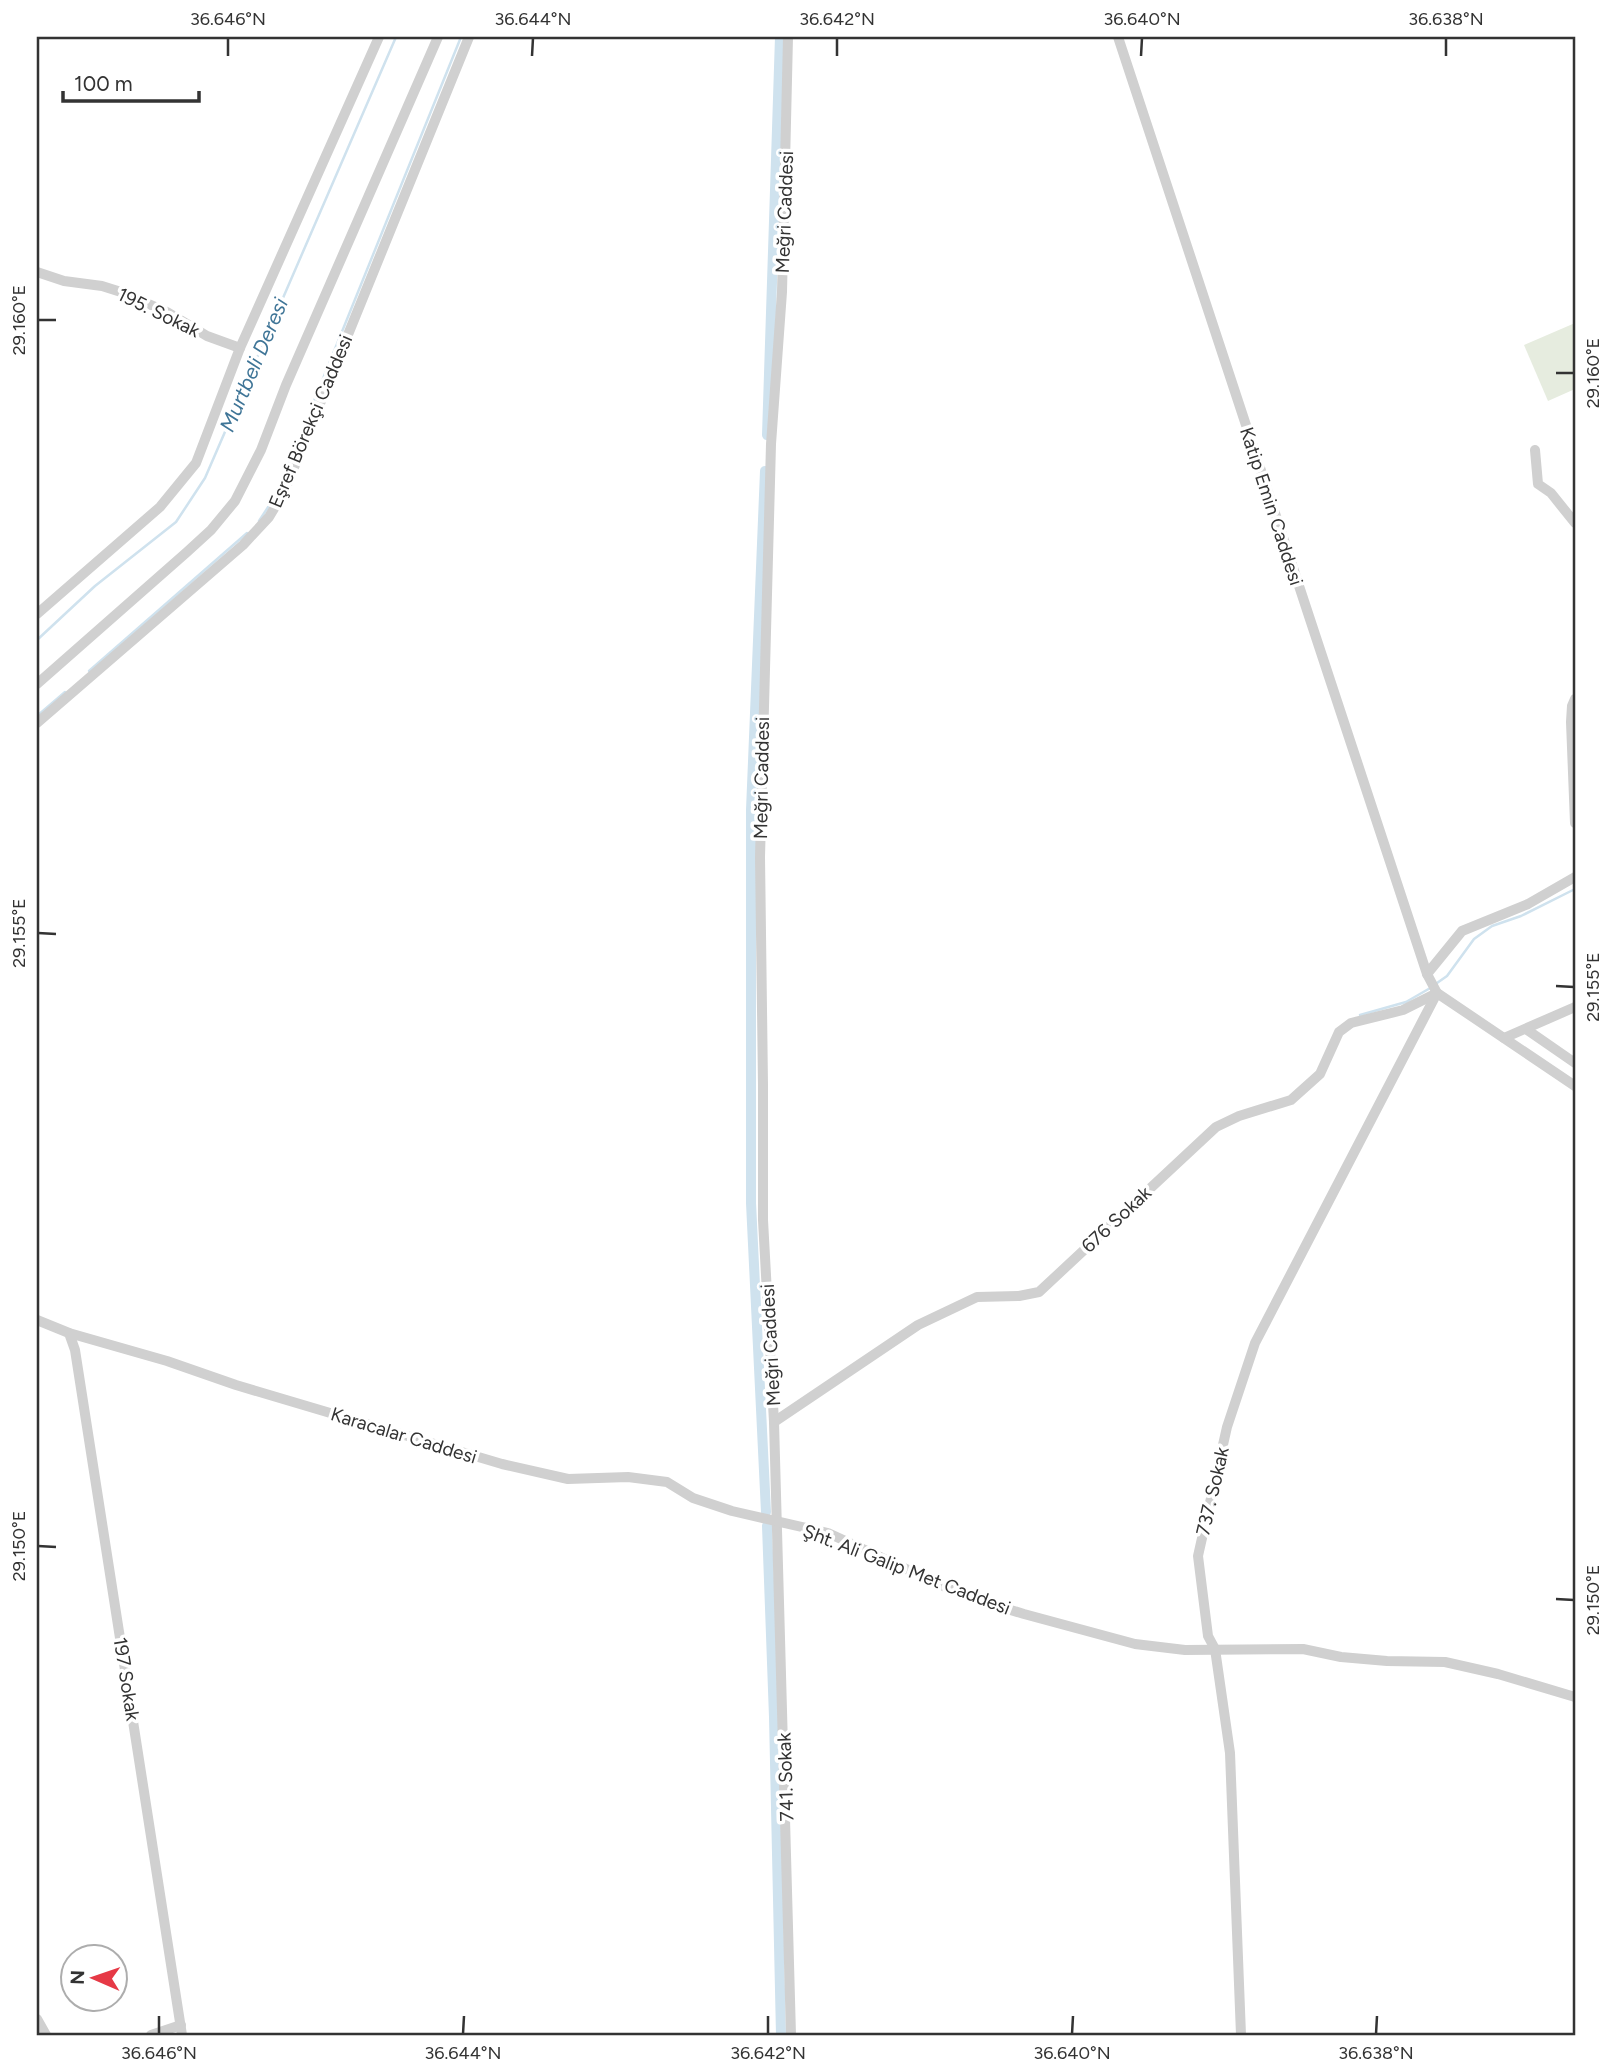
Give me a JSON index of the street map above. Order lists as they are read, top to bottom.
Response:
{
  "streets": {
    "street": [
      "Meğri Caddesi",
      "195. Sokak",
      "Eşref Börekçi Caddesi",
      "Katip Emin Caddesi",
      "676 Sokak",
      "Karacalar Caddesi",
      "737. Sokak",
      "Şht. Ali Galip Met Caddesi",
      "197 Sokak",
      "741. Sokak"
    ]
  },
  "crossings": [
    ["Meğri Caddesi", "676 Sokak"],
    ["Meğri Caddesi", "Karacalar Caddesi"],
    ["Meğri Caddesi", "Şht. Ali Galip Met Caddesi"],
    ["Meğri Caddesi", "741. Sokak"],
    ["Katip Emin Caddesi", "676 Sokak"],
    ["Katip Emin Caddesi", "737. Sokak"],
    ["676 Sokak", "737. Sokak"],
    ["Karacalar Caddesi", "Şht. Ali Galip Met Caddesi"],
    ["Karacalar Caddesi", "197 Sokak"],
    ["Karacalar Caddesi", "741. Sokak"],
    ["737. Sokak", "Şht. Ali Galip Met Caddesi"],
    ["Şht. Ali Galip Met Caddesi", "741. Sokak"]
  ],
  "water": ["Murtbeli Deresi"],
  "scale_bar": "100 m",
  "north": "left",
  "coordinates": [
    "36.646°N",
    "36.644°N",
    "36.642°N",
    "36.640°N",
    "36.638°N",
    "29.160°E",
    "29.155°E",
    "29.150°E"
  ]
}
